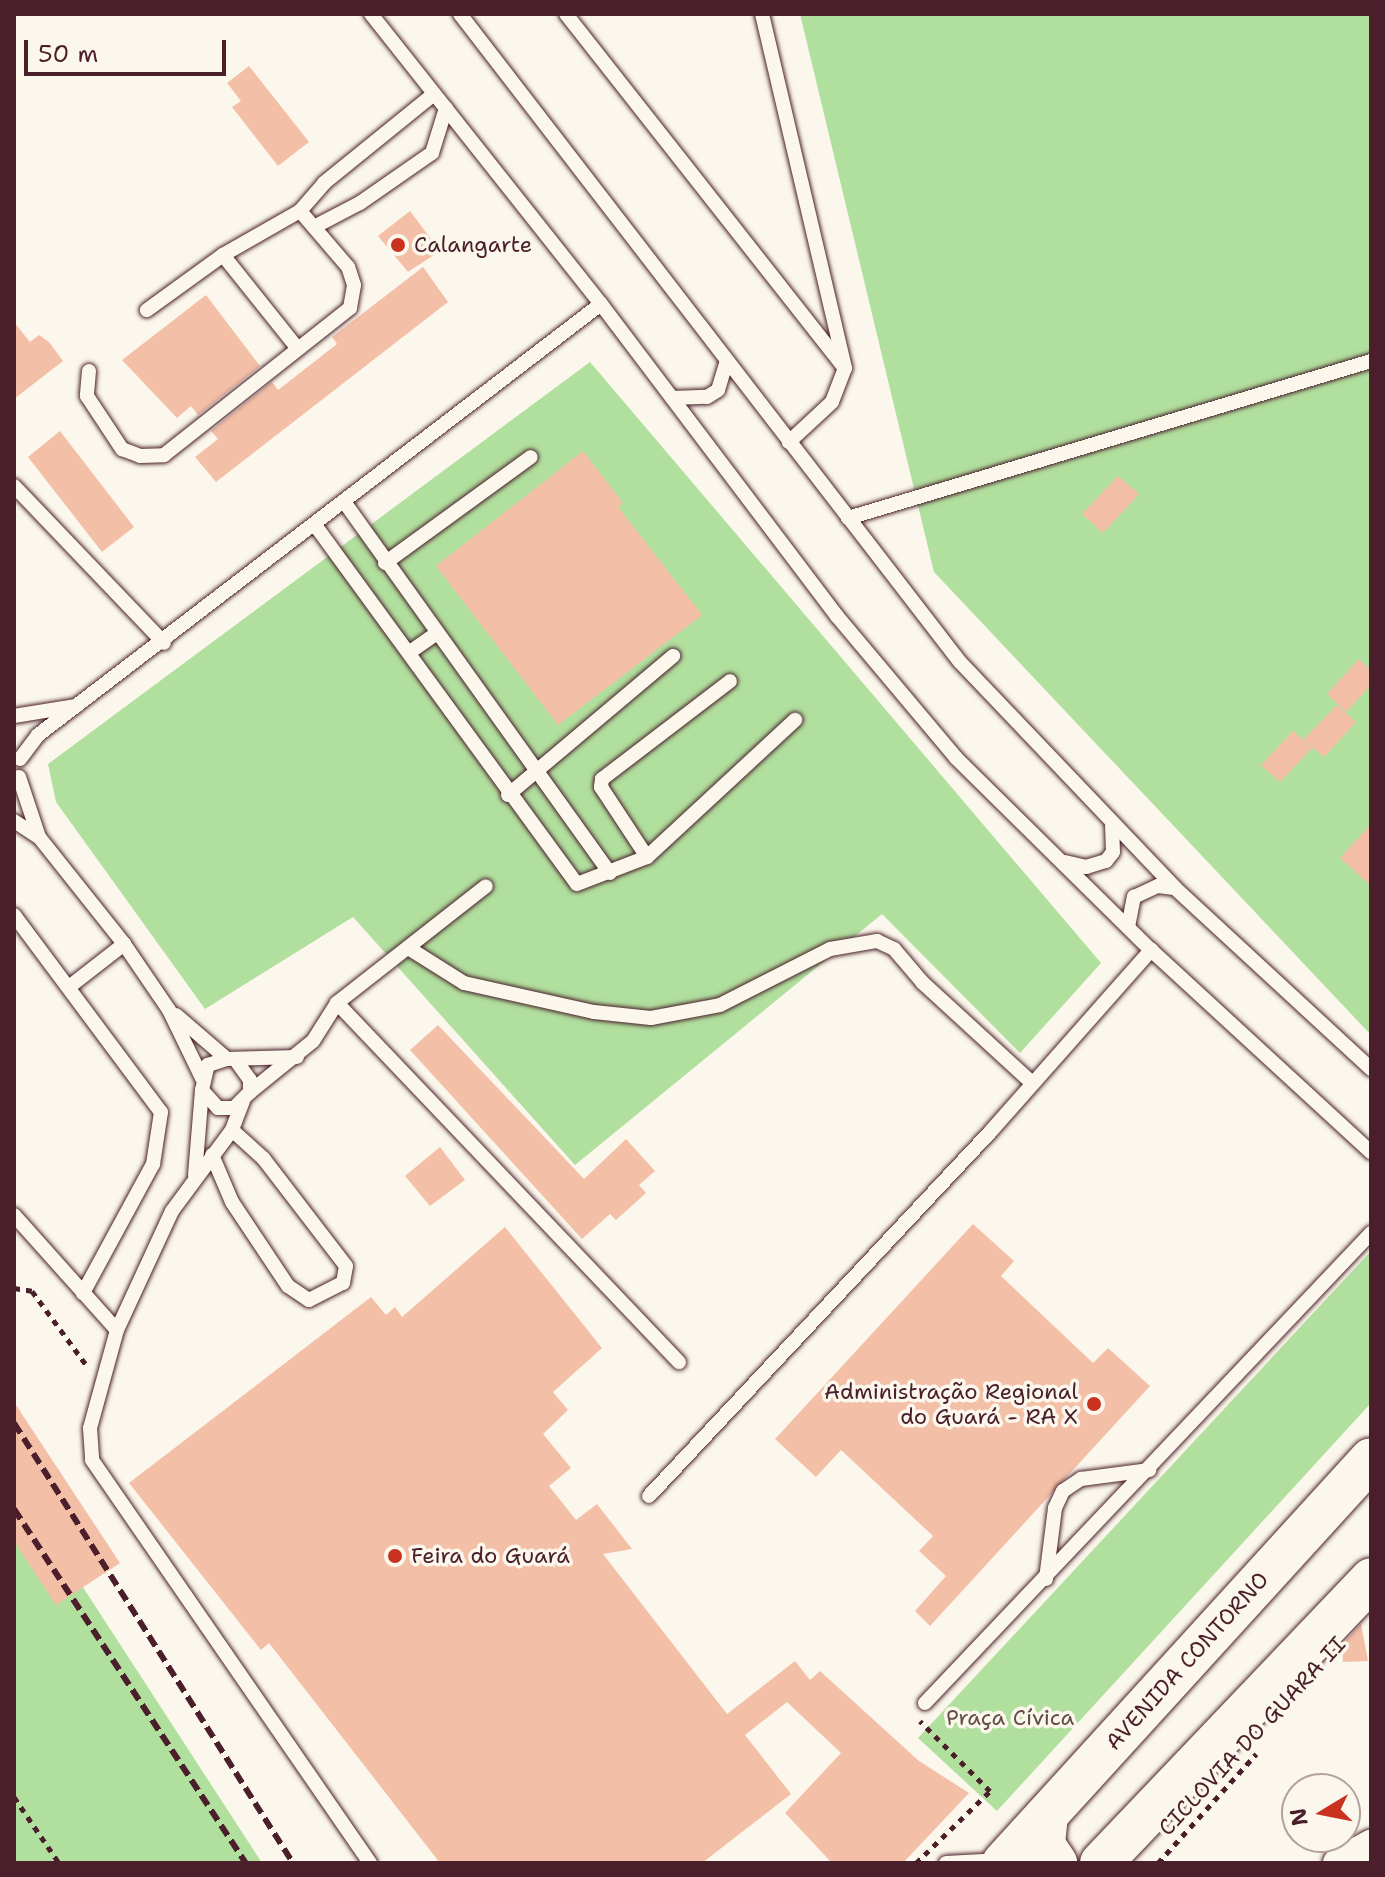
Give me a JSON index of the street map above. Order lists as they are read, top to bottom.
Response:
{
  "streets": {
    "main road": ["AVENIDA CONTORNO"],
    "path": ["CICLOVIA DO GUARA II"]
  },
  "parks": ["Praça Cívica"],
  "places": ["Calangarte", "Administração Regional do Guará - RA X", "Feira do Guará"],
  "scale_bar": "50 m",
  "north": "left"
}
